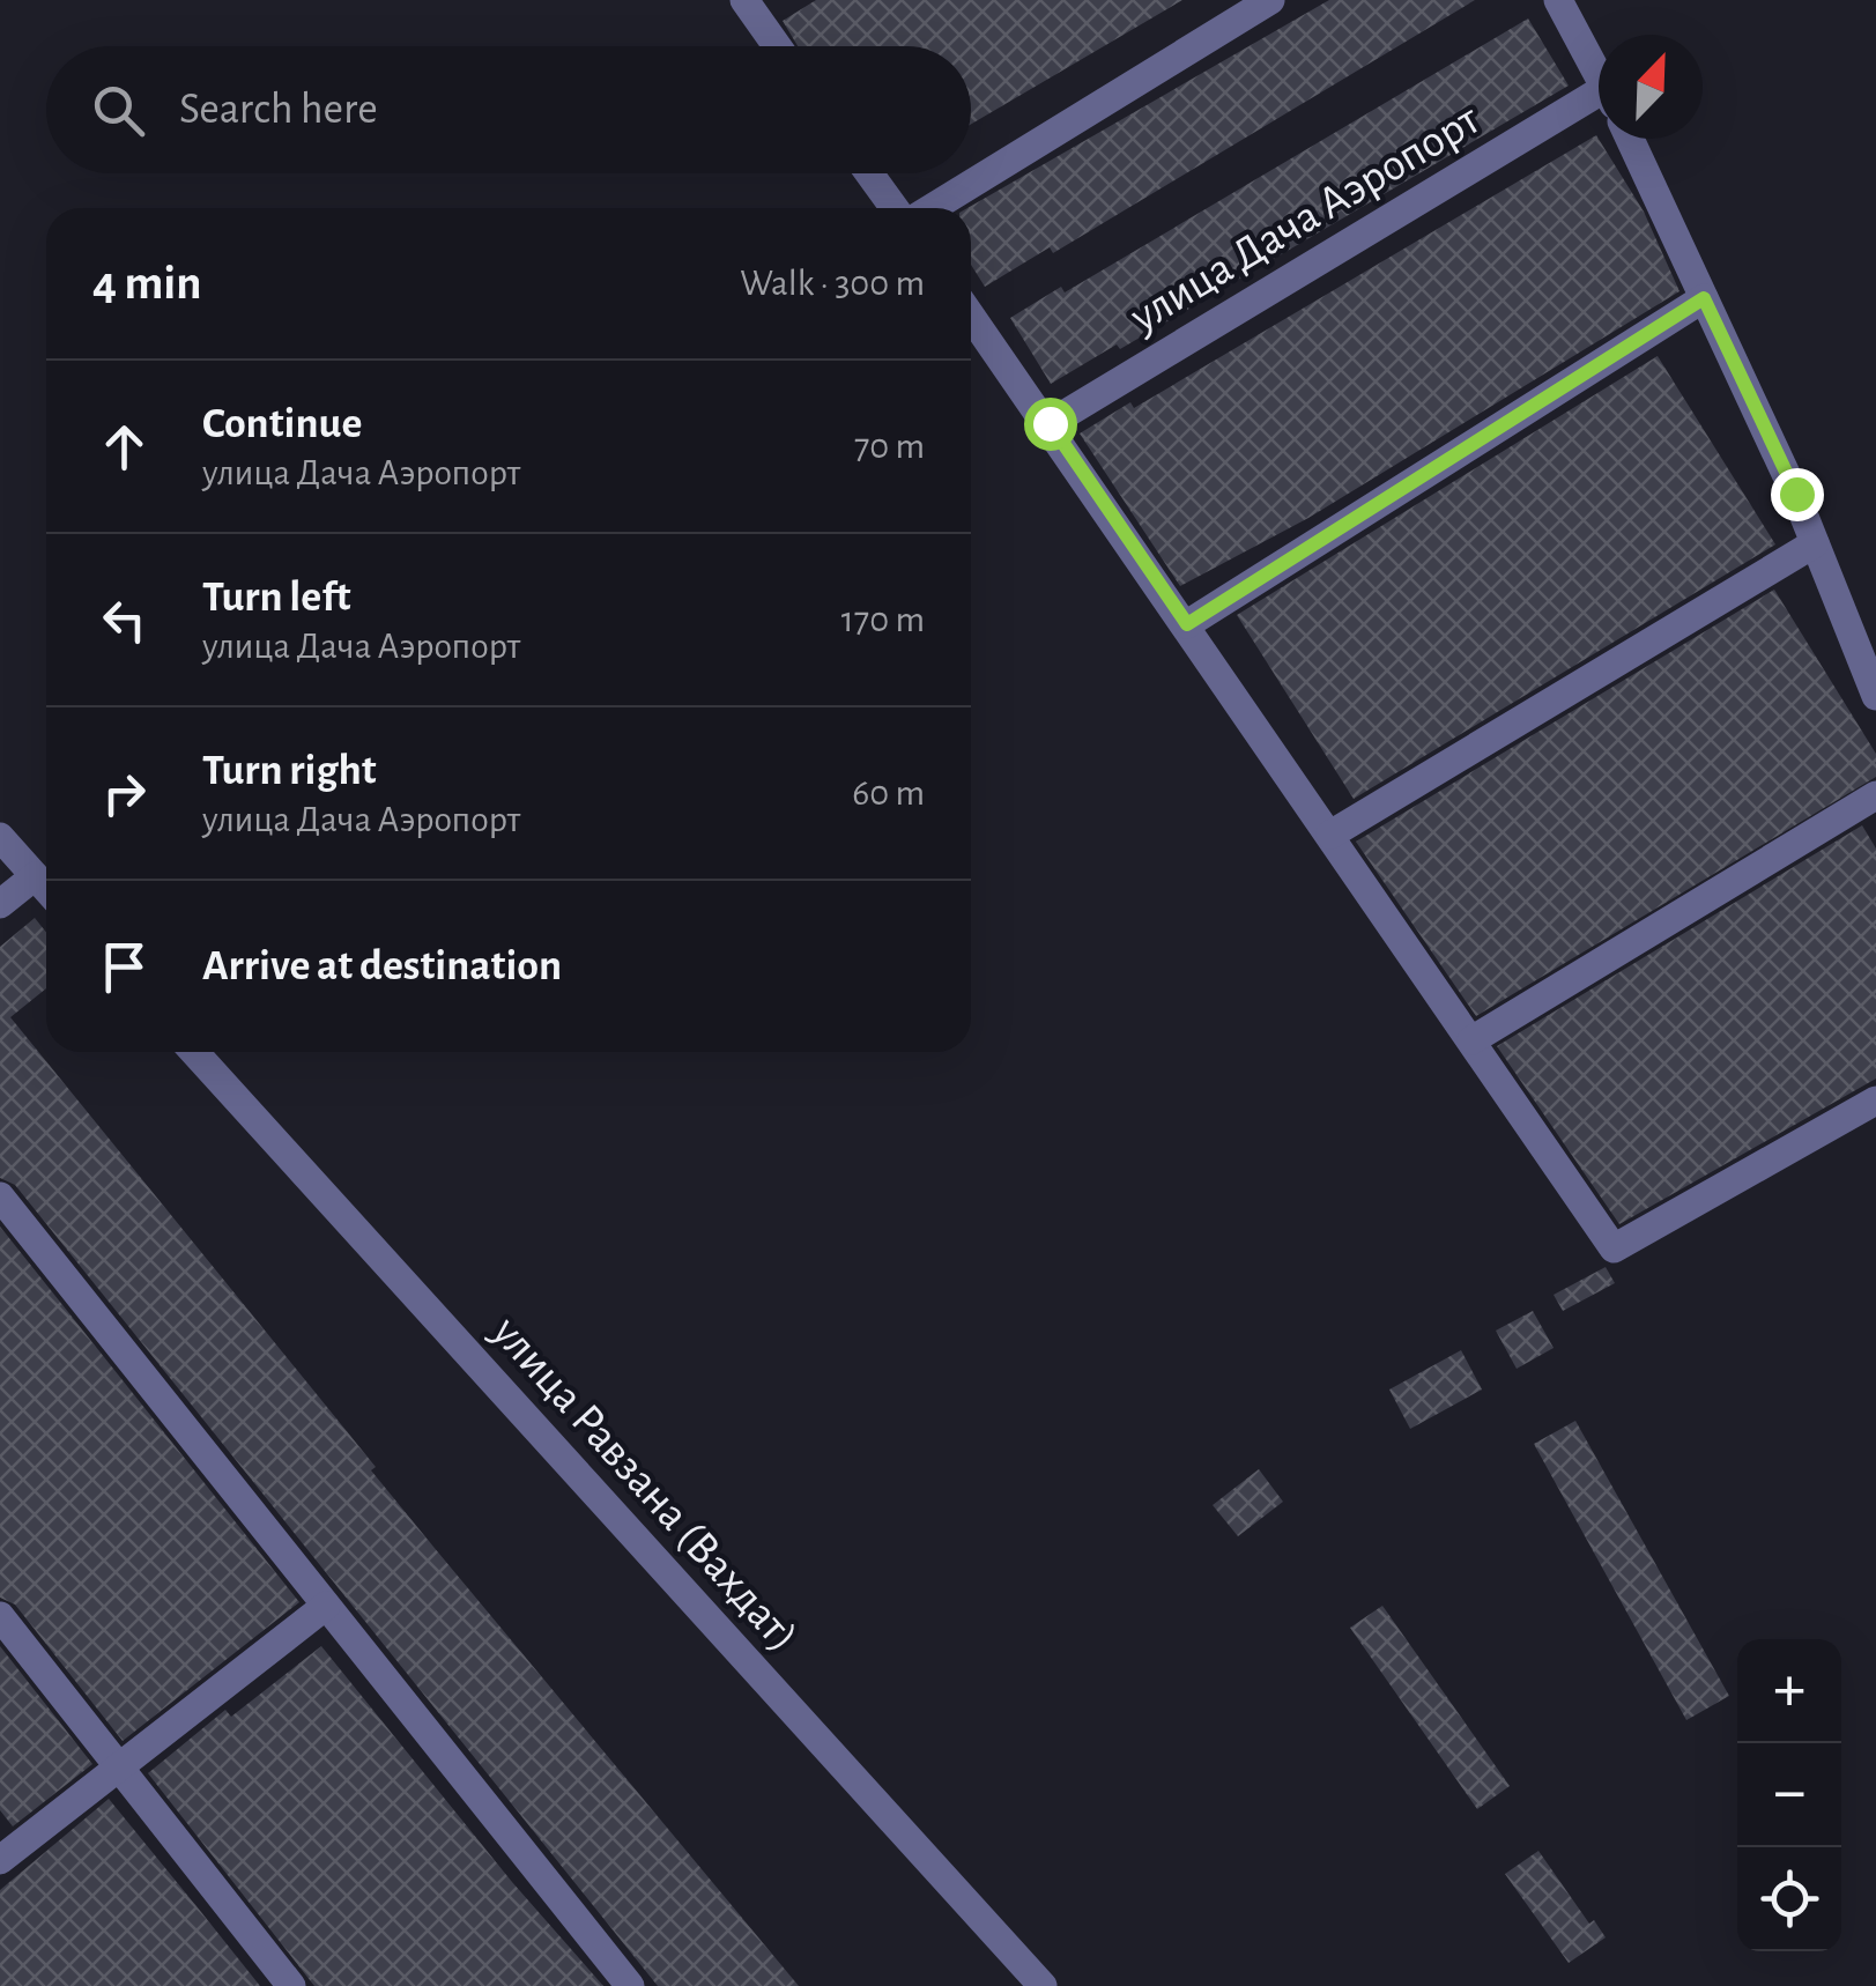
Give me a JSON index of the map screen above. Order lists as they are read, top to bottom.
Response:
{
  "streets": {
    "street": ["улица Дача Аэропорт", "улица Равзана (Вахдат)"]
  },
  "north": "top right",
  "page": {
    "search": "Search here",
    "heading": ["4 min", "Walk · 300 m"],
    "list": [
      ["Continue", "улица Дача Аэропорт", "70 m"],
      ["Turn left", "улица Дача Аэропорт", "170 m"],
      ["Turn right", "улица Дача Аэропорт", "60 m"],
      "Arrive at destination"
    ],
    "map_buttons": ["+", "−"]
  }
}
